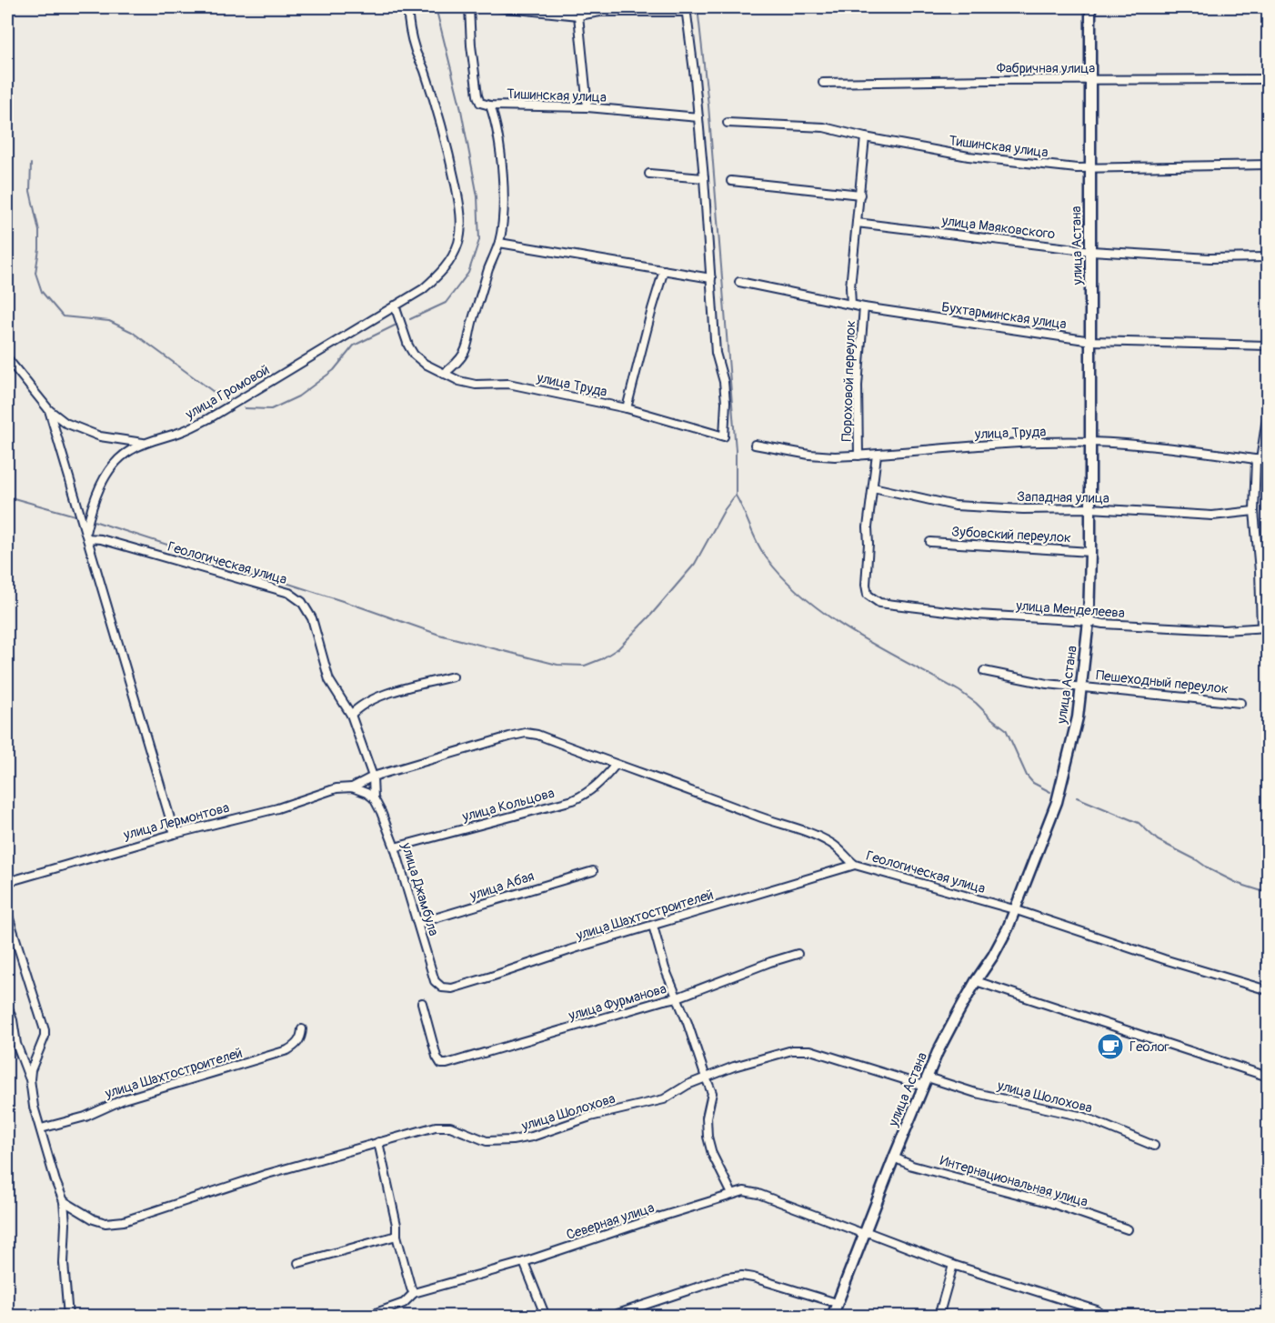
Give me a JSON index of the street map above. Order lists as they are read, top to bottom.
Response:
{
  "streets": {
    "street": [
      "Фабричная улица",
      "Тишинская улица",
      "улица Маяковского",
      "улица Астана",
      "Бухтарминская улица",
      "Пороховой переулок",
      "улица Труда",
      "улица Громовой",
      "Западная улица",
      "Зубовский переулок",
      "Геологическая улица",
      "улица Менделеева",
      "Пешеходный переулок",
      "улица Кольцова",
      "улица Лермонтова",
      "улица Абая",
      "улица Джамбула",
      "улица Шахтостроителей",
      "улица Фурманова",
      "улица Шолохова",
      "Интернациональная улица",
      "Северная улица"
    ]
  },
  "crossings": [
    ["Фабричная улица", "улица Астана"],
    ["Тишинская улица", "улица Астана"],
    ["улица Маяковского", "улица Астана"],
    ["улица Астана", "Бухтарминская улица"],
    ["улица Астана", "улица Труда"],
    ["улица Астана", "Западная улица"],
    ["улица Астана", "Зубовский переулок"],
    ["улица Астана", "Геологическая улица"],
    ["улица Астана", "улица Менделеева"],
    ["улица Астана", "Пешеходный переулок"],
    ["улица Астана", "улица Шолохова"],
    ["улица Астана", "Интернациональная улица"],
    ["улица Астана", "Северная улица"],
    ["Бухтарминская улица", "Пороховой переулок"],
    ["Пороховой переулок", "улица Труда"],
    ["улица Труда", "улица Громовой"],
    ["улица Громовой", "Геологическая улица"],
    ["Западная улица", "улица Менделеева"],
    ["Геологическая улица", "улица Кольцова"],
    ["Геологическая улица", "улица Лермонтова"],
    ["Геологическая улица", "улица Джамбула"],
    ["Геологическая улица", "улица Шахтостроителей"],
    ["улица Кольцова", "улица Джамбула"],
    ["улица Лермонтова", "улица Джамбула"],
    ["улица Абая", "улица Джамбула"],
    ["улица Джамбула", "улица Шахтостроителей"]
  ],
  "places": {
    "cafe": ["Геолог"]
  }
}
